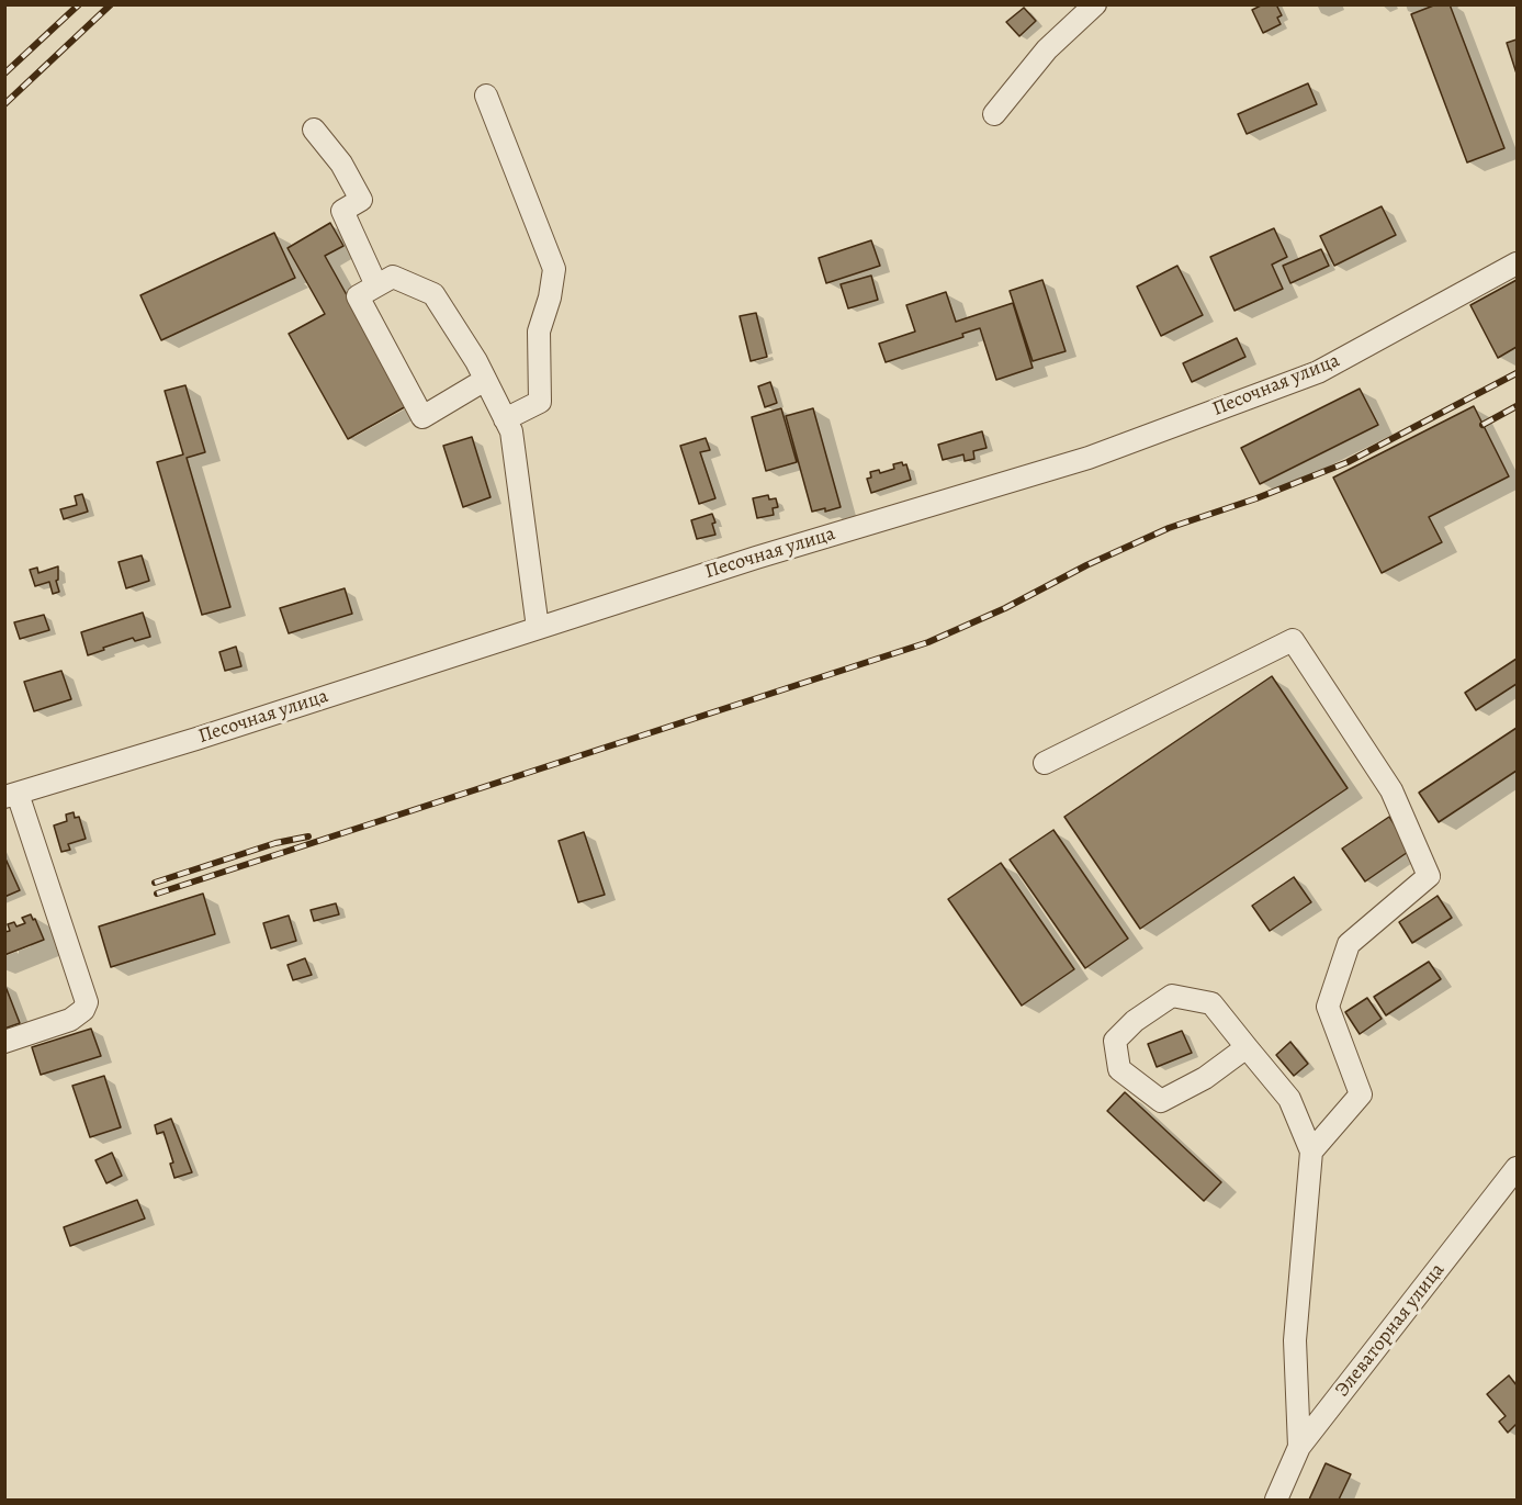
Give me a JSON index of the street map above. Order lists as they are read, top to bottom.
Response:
{
  "streets": {
    "street": ["Песочная улица", "Элеваторная улица"]
  }
}
